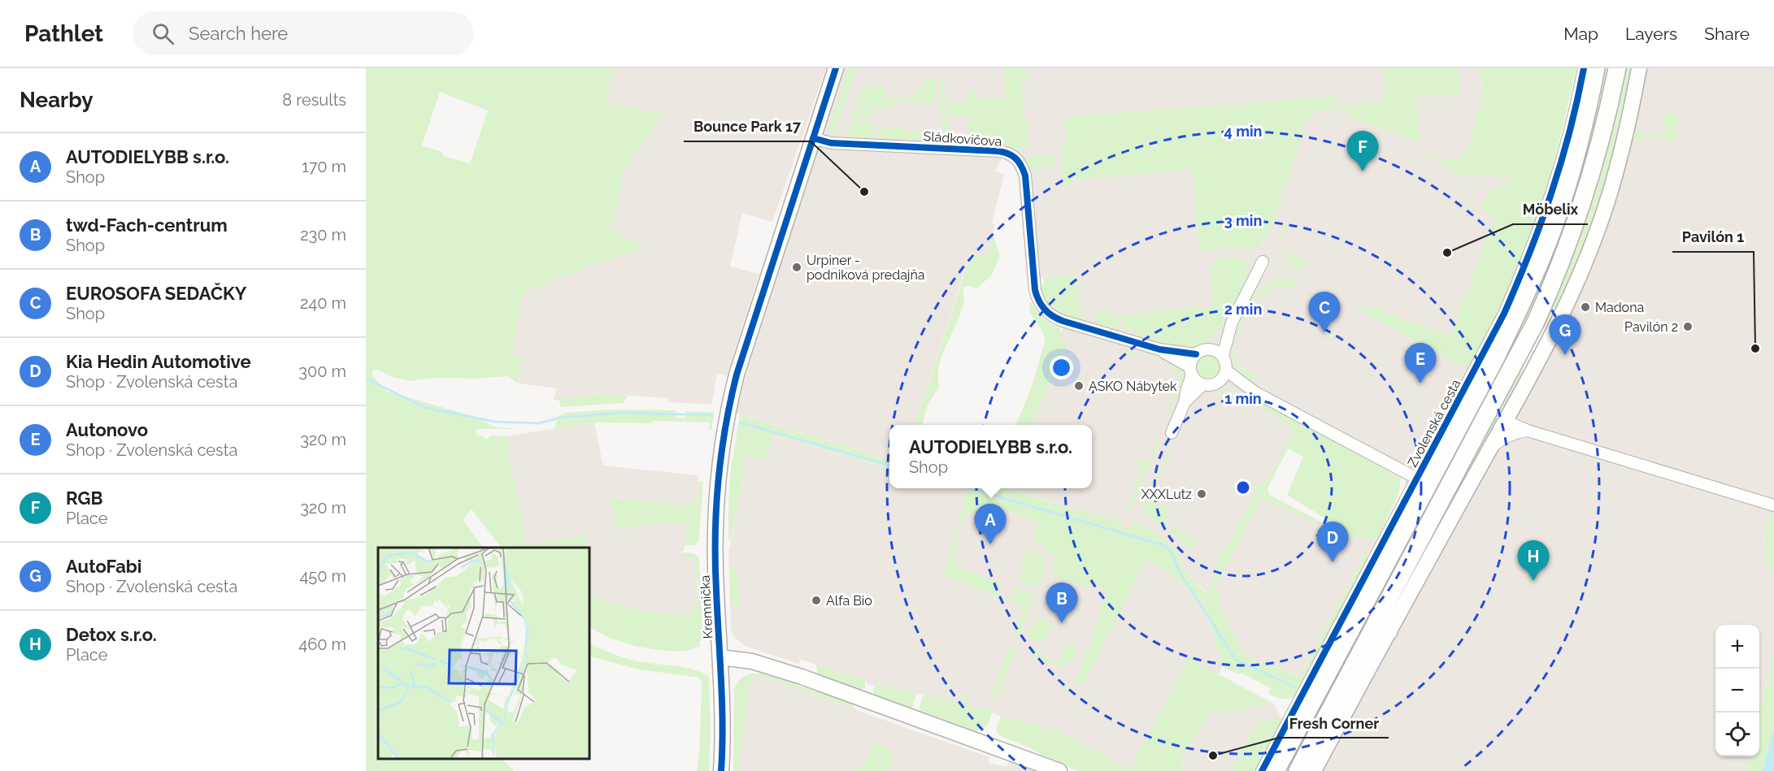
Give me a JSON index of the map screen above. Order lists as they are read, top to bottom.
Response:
{
  "streets": {
    "main road": ["Kremnička"],
    "street": ["Sládkovičova", "Zvolenská cesta"]
  },
  "crossings": [
    ["Sládkovičova", "Kremnička"]
  ],
  "places": [
    "Bounce Park 17",
    "Möbelix",
    "Urpiner - podniková predajňa",
    "Madona",
    "Pavilón 2",
    "Pavilón 1",
    "ASKO Nábytek",
    "XXXLutz",
    "Alfa Bio",
    "Fresh Corner"
  ],
  "page": {
    "header": "Pathlet",
    "search": "Search here",
    "nav": ["Map", "Layers", "Share"],
    "heading": ["Nearby", "8 results"],
    "pins": [
      "F",
      "C",
      "G",
      "E",
      "A",
      "D",
      "H",
      "B"
    ],
    "list": [
      {
        "mark": "A",
        "name": "AUTODIELYBB s.r.o.",
        "note": "Shop",
        "value": "170 m"
      },
      {
        "mark": "B",
        "name": "twd-Fach-centrum",
        "note": "Shop",
        "value": "230 m"
      },
      {
        "mark": "C",
        "name": "EUROSOFA SEDAČKY",
        "note": "Shop",
        "value": "240 m"
      },
      {
        "mark": "D",
        "name": "Kia Hedin Automotive",
        "note": "Shop · Zvolenská cesta",
        "value": "300 m"
      },
      {
        "mark": "E",
        "name": "Autonovo",
        "note": "Shop · Zvolenská cesta",
        "value": "320 m"
      },
      {
        "mark": "F",
        "name": "RGB",
        "note": "Place",
        "value": "320 m"
      },
      {
        "mark": "G",
        "name": "AutoFabi",
        "note": "Shop · Zvolenská cesta",
        "value": "450 m"
      },
      {
        "mark": "H",
        "name": "Detox s.r.o.",
        "note": "Place",
        "value": "460 m"
      }
    ],
    "popup": ["AUTODIELYBB s.r.o.", "Shop"],
    "map_buttons": ["+", "−"]
  },
  "rings": [
    "4 min",
    "3 min",
    "2 min",
    "1 min"
  ]
}
